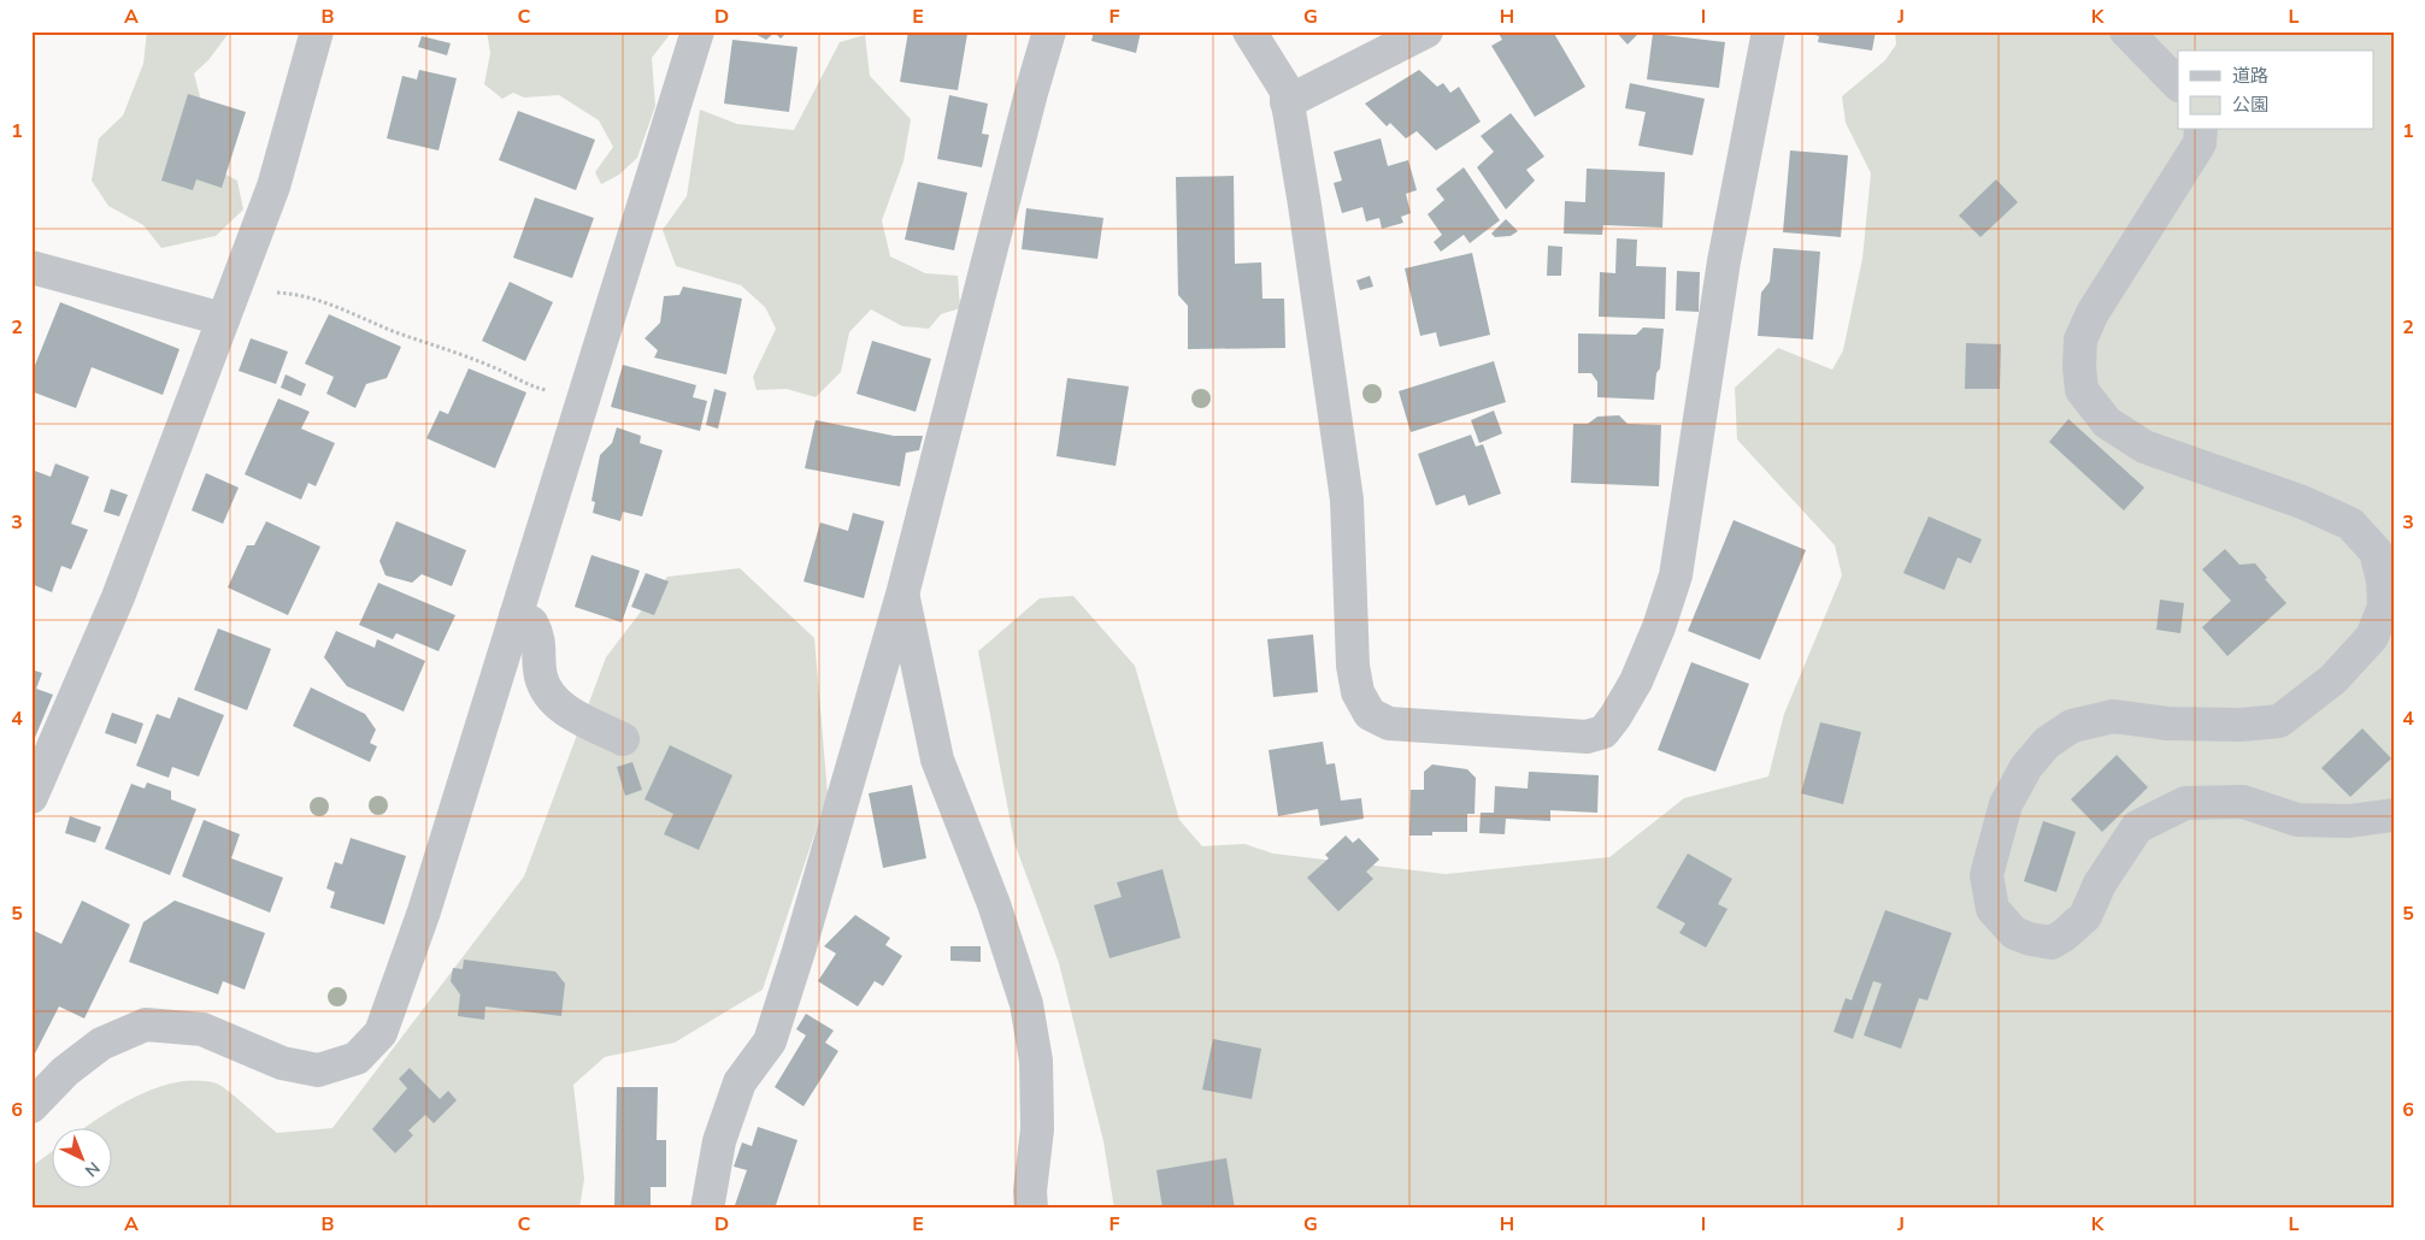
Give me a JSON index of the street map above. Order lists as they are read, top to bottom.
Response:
{
  "legend": ["道路", "公園"],
  "north": "bottom right",
  "grid": {
    "columns": [
      "A",
      "B",
      "C",
      "D",
      "E",
      "F",
      "G",
      "H",
      "I",
      "J",
      "K",
      "L"
    ],
    "rows": [
      "1",
      "2",
      "3",
      "4",
      "5",
      "6"
    ]
  }
}
